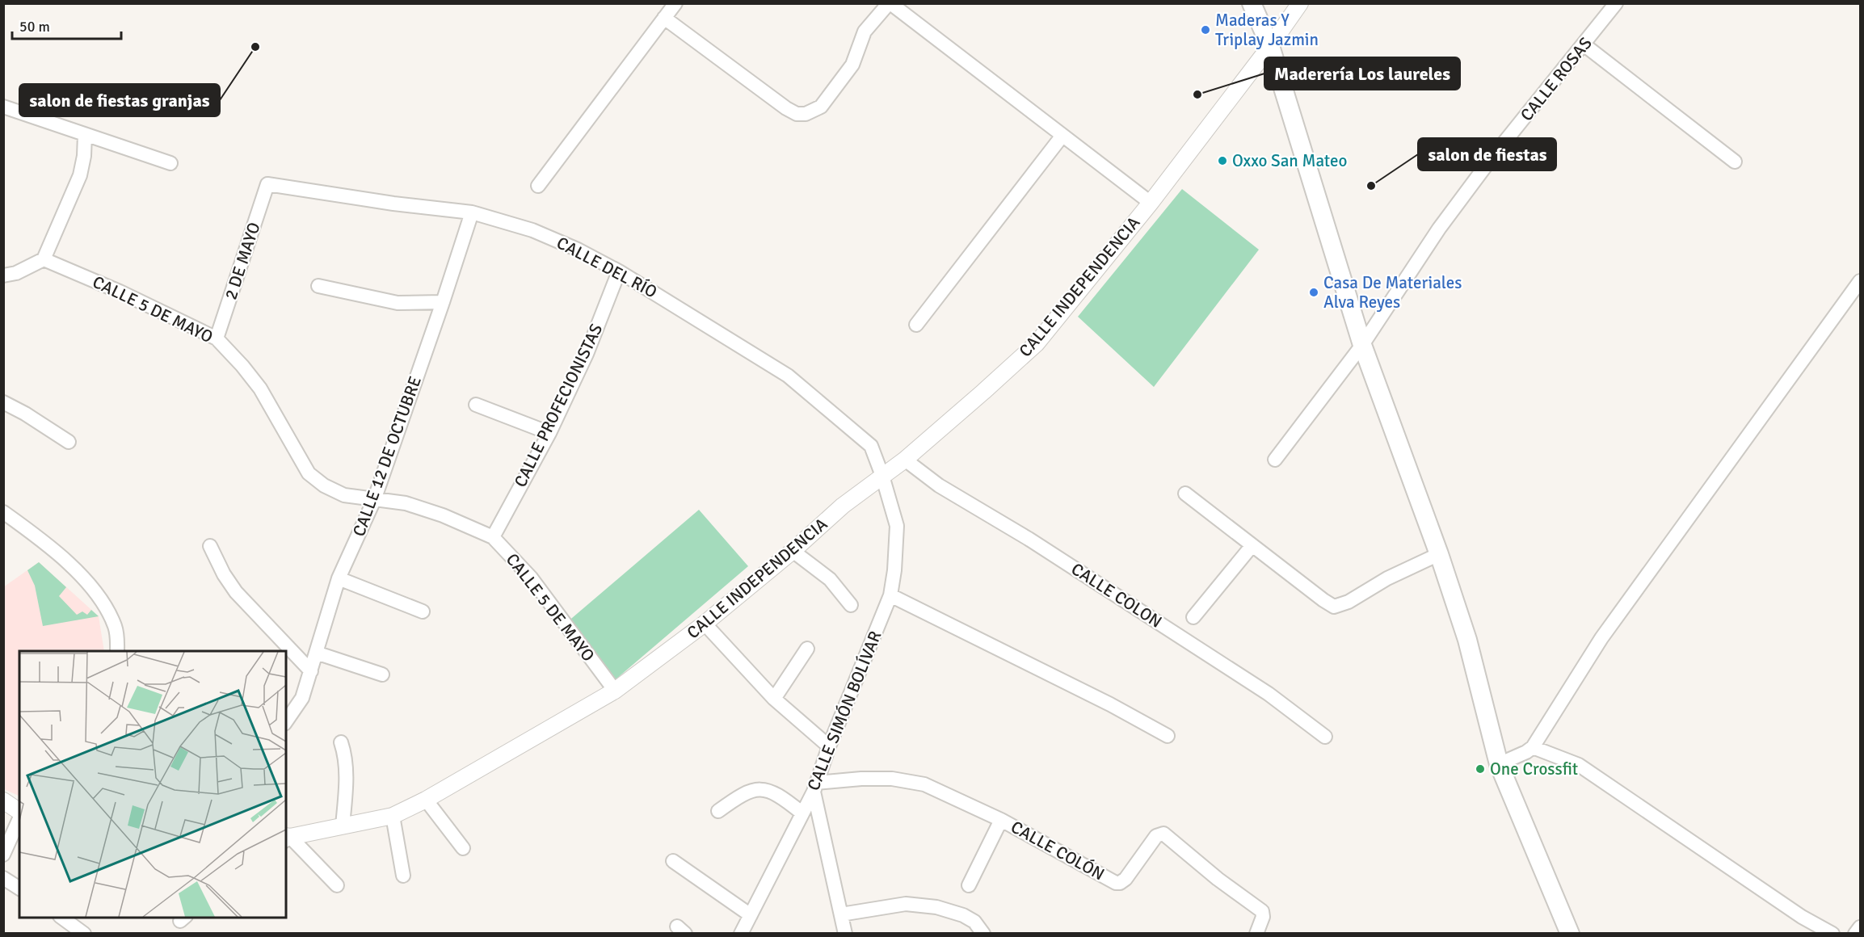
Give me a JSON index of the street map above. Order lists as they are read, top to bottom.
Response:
{
  "streets": {
    "street": [
      "CALLE ROSAS",
      "2 DE MAYO",
      "CALLE DEL RÍO",
      "CALLE INDEPENDENCIA",
      "CALLE 5 DE MAYO",
      "CALLE PROFECIONISTAS",
      "CALLE 12 DE OCTUBRE",
      "CALLE COLON",
      "CALLE SIMÓN BOLÍVAR",
      "CALLE COLÓN"
    ]
  },
  "crossings": [
    ["2 DE MAYO", "CALLE DEL RÍO"],
    ["2 DE MAYO", "CALLE 5 DE MAYO"],
    ["CALLE DEL RÍO", "CALLE INDEPENDENCIA"],
    ["CALLE DEL RÍO", "CALLE PROFECIONISTAS"],
    ["CALLE DEL RÍO", "CALLE 12 DE OCTUBRE"],
    ["CALLE DEL RÍO", "CALLE SIMÓN BOLÍVAR"],
    ["CALLE INDEPENDENCIA", "CALLE 5 DE MAYO"],
    ["CALLE INDEPENDENCIA", "CALLE COLON"],
    ["CALLE INDEPENDENCIA", "CALLE SIMÓN BOLÍVAR"],
    ["CALLE 5 DE MAYO", "CALLE PROFECIONISTAS"],
    ["CALLE 5 DE MAYO", "CALLE 12 DE OCTUBRE"],
    ["CALLE SIMÓN BOLÍVAR", "CALLE COLÓN"]
  ],
  "places": [
    "Maderas Y Triplay Jazmin",
    "salon de fiestas granjas",
    "Maderería Los laureles",
    "Oxxo San Mateo",
    "salon de fiestas",
    "Casa De Materiales Alva Reyes",
    "One Crossfit"
  ],
  "scale_bar": "50 m"
}
